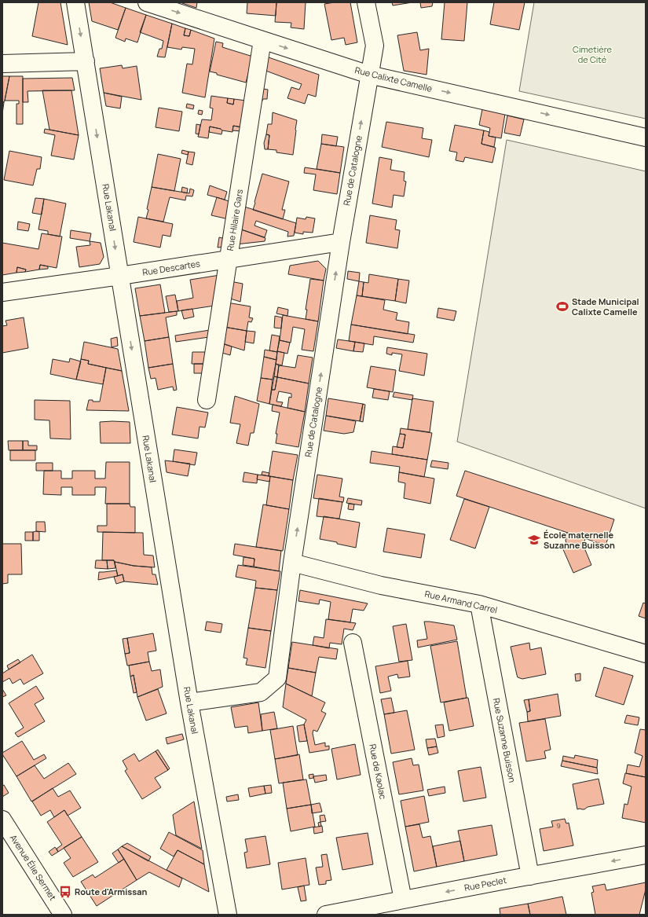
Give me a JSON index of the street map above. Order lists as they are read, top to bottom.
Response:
{
  "streets": {
    "street": [
      "Rue Calixte Camelle",
      "Rue de Catalogne",
      "Rue Lakanal",
      "Rue Hilaire Gars",
      "Rue Descartes",
      "Rue Armand Carrel",
      "Rue Suzanne Buisson",
      "Rue de Kaolac",
      "Avenue Élie Sermet",
      "Rue Peclet"
    ]
  },
  "crossings": [
    ["Rue Calixte Camelle", "Rue de Catalogne"],
    ["Rue Calixte Camelle", "Rue Hilaire Gars"],
    ["Rue de Catalogne", "Rue Lakanal"],
    ["Rue de Catalogne", "Rue Descartes"],
    ["Rue de Catalogne", "Rue Armand Carrel"],
    ["Rue Lakanal", "Rue Descartes"],
    ["Rue Hilaire Gars", "Rue Descartes"],
    ["Rue Armand Carrel", "Rue Suzanne Buisson"],
    ["Rue Suzanne Buisson", "Rue Peclet"],
    ["Rue de Kaolac", "Rue Peclet"]
  ],
  "one_way": [
    "Rue Calixte Camelle",
    "Rue de Catalogne",
    "Rue Lakanal",
    "Rue Peclet"
  ],
  "parks": ["Cimetière de Cité"],
  "places": {
    "sports": ["Stade Municipal Calixte Camelle"],
    "school or university": ["École maternelle Suzanne Buisson"],
    "bus stop": ["Route d'Armissan"]
  },
  "house_numbers": ["9"]
}
